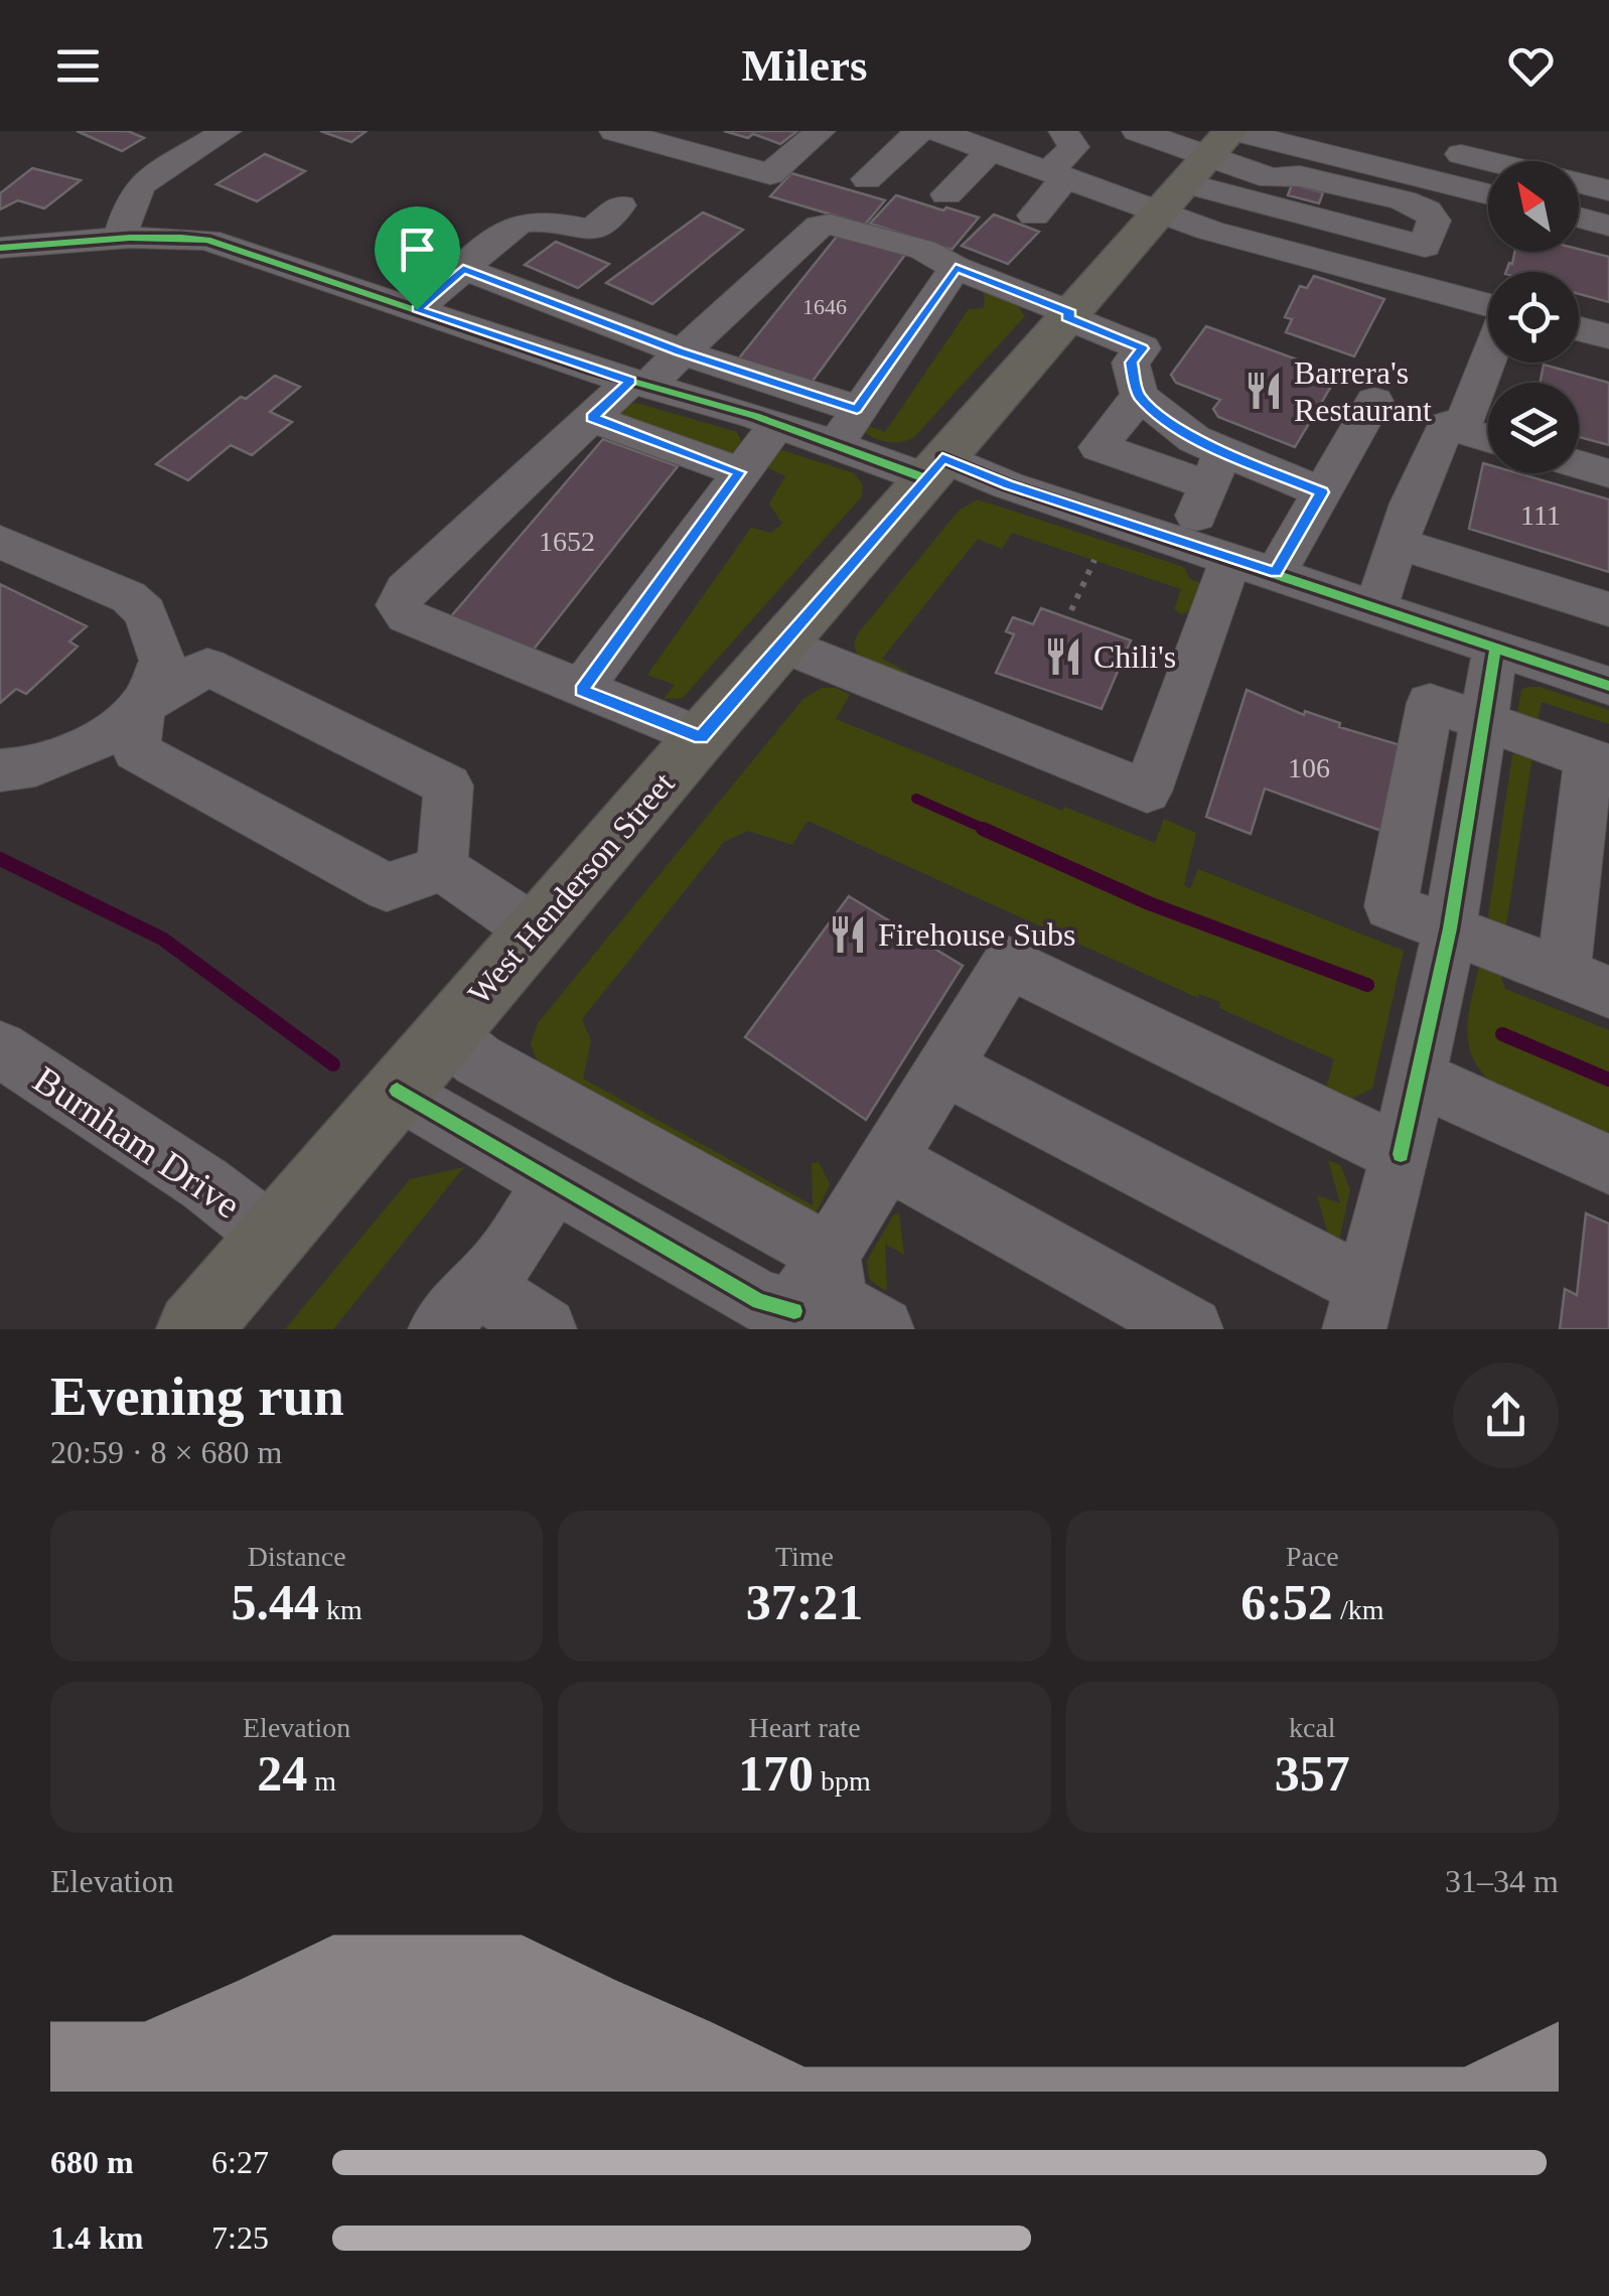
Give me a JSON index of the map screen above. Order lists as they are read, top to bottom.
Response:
{
  "streets": {
    "main road": ["West Henderson Street"],
    "street": ["Burnham Drive"]
  },
  "crossings": [
    ["West Henderson Street", "Burnham Drive"]
  ],
  "places": {
    "restaurant": ["Barrera's Restaurant", "Chili's", "Firehouse Subs"]
  },
  "house_numbers": [
    "1646",
    "111",
    "1652",
    "106"
  ],
  "north": "top left",
  "page": {
    "header": "Milers",
    "heading": ["Evening run", "20:59 · 8 × 680 m"],
    "stats": [
      ["Distance", "5.44 km"],
      ["Time", "37:21"],
      ["Pace", "6:52 /km"],
      ["Elevation", "24 m"],
      ["Heart rate", "170 bpm"],
      ["kcal", "357"]
    ],
    "chart": ["Elevation", "31–34 m"],
    "list": [
      {
        "name": "680 m",
        "note": "6:27"
      },
      {
        "name": "1.4 km",
        "note": "7:25"
      }
    ]
  }
}
